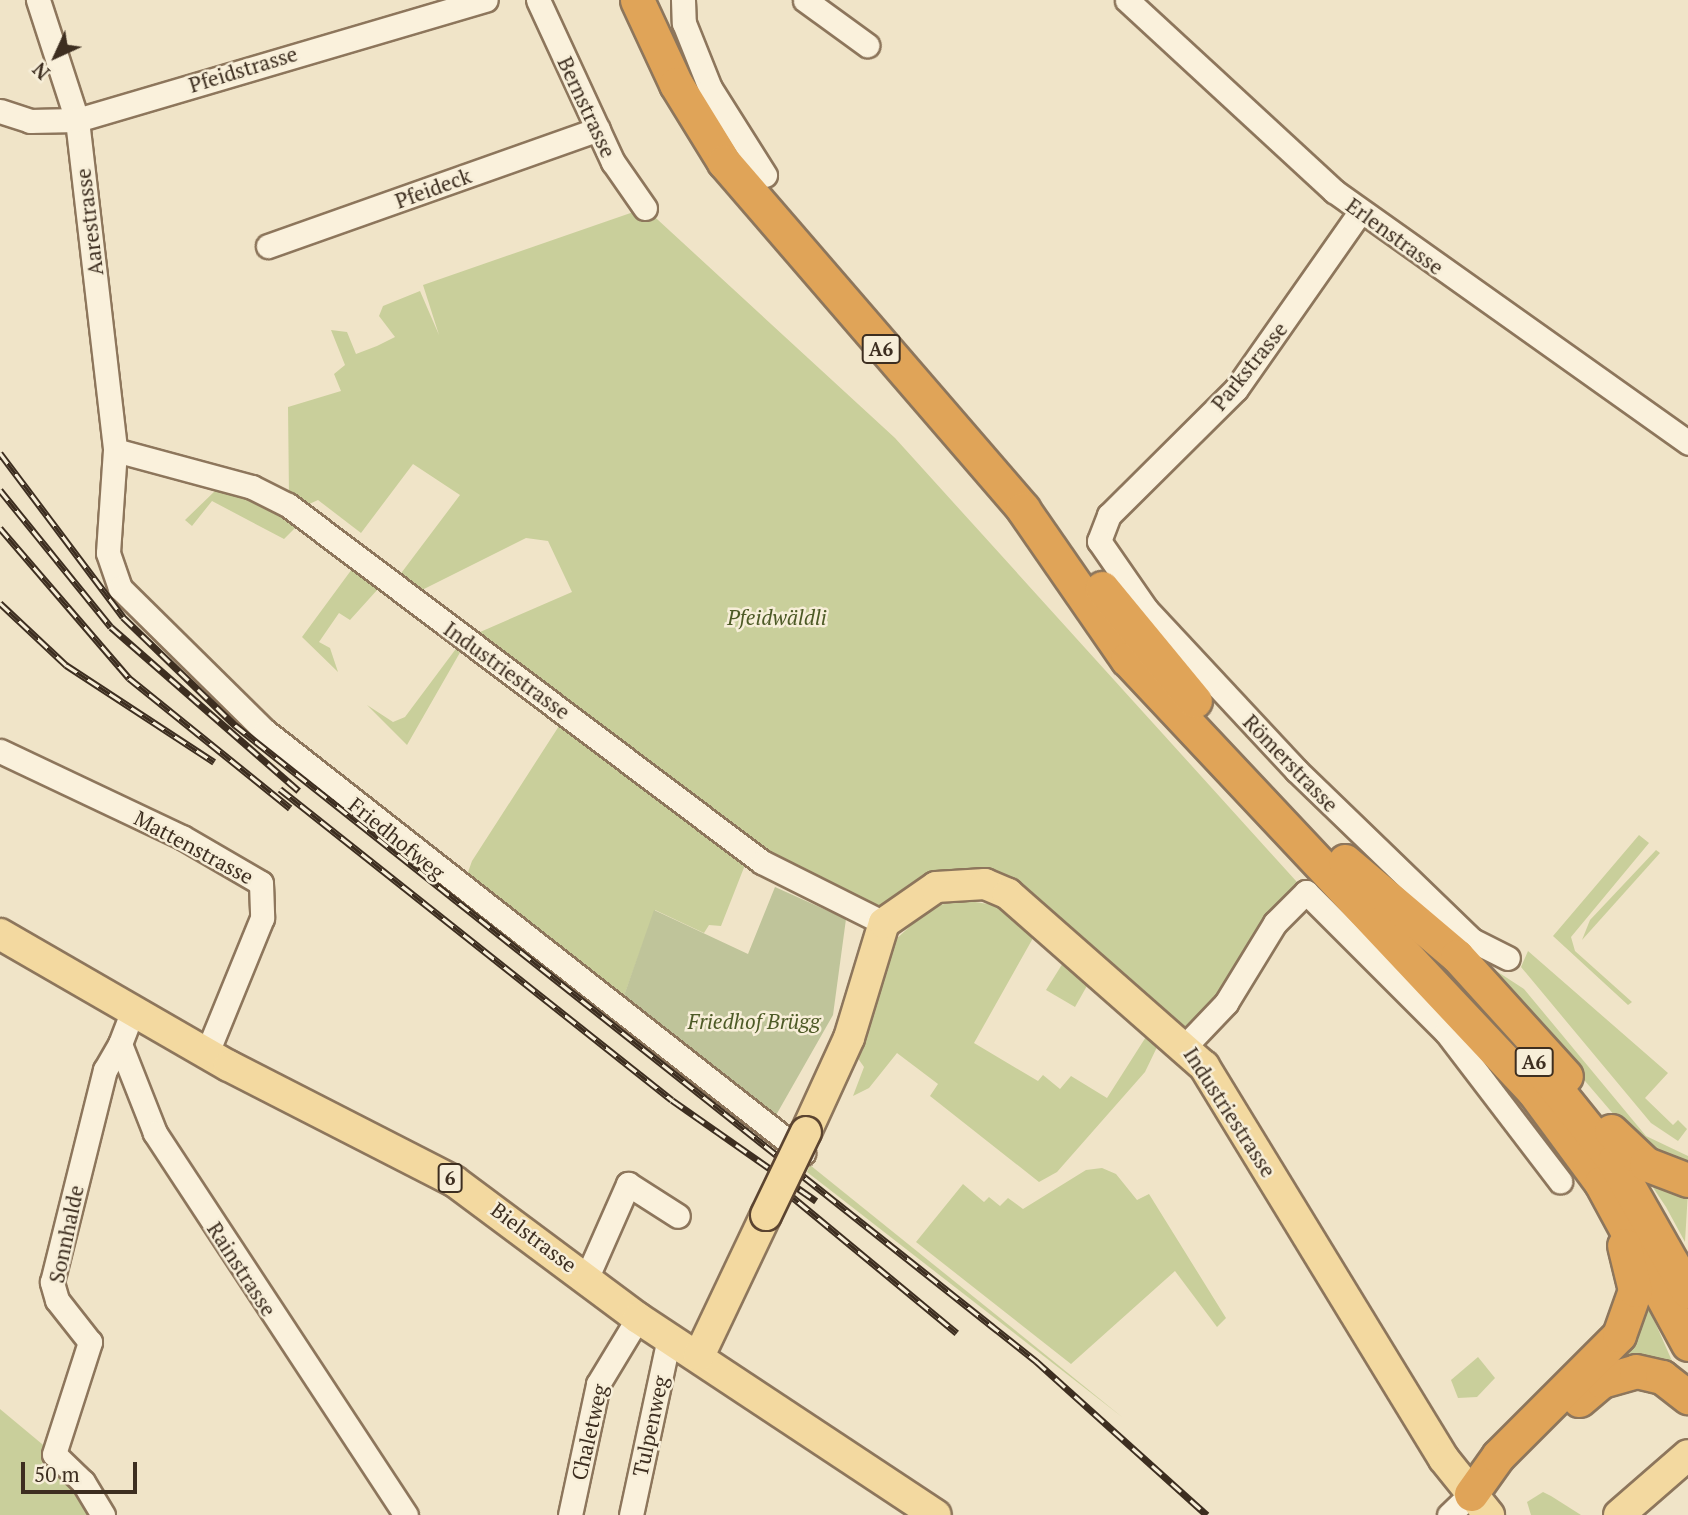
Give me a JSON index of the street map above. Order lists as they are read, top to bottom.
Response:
{
  "streets": {
    "highway": ["A6"],
    "main road": ["Industriestrasse", "6", "Bielstrasse"],
    "street": [
      "Pfeidstrasse",
      "Bernstrasse",
      "Pfeideck",
      "Aarestrasse",
      "Erlenstrasse",
      "Parkstrasse",
      "Römerstrasse",
      "Friedhofweg",
      "Mattenstrasse",
      "Sonnhalde",
      "Rainstrasse",
      "Tulpenweg",
      "Chaletweg"
    ]
  },
  "crossings": [
    ["Pfeidstrasse", "Aarestrasse"],
    ["Bernstrasse", "Pfeideck"],
    ["Aarestrasse", "Industriestrasse"],
    ["Aarestrasse", "Friedhofweg"],
    ["Erlenstrasse", "Parkstrasse"],
    ["Parkstrasse", "Römerstrasse"],
    ["Industriestrasse", "Friedhofweg"],
    ["Mattenstrasse", "Bielstrasse"],
    ["Sonnhalde", "Rainstrasse"],
    ["Bielstrasse", "Tulpenweg"],
    ["Bielstrasse", "Chaletweg"]
  ],
  "parks": ["Pfeidwäldli", "Friedhof Brügg"],
  "scale_bar": "50 m",
  "north": "bottom left"
}
